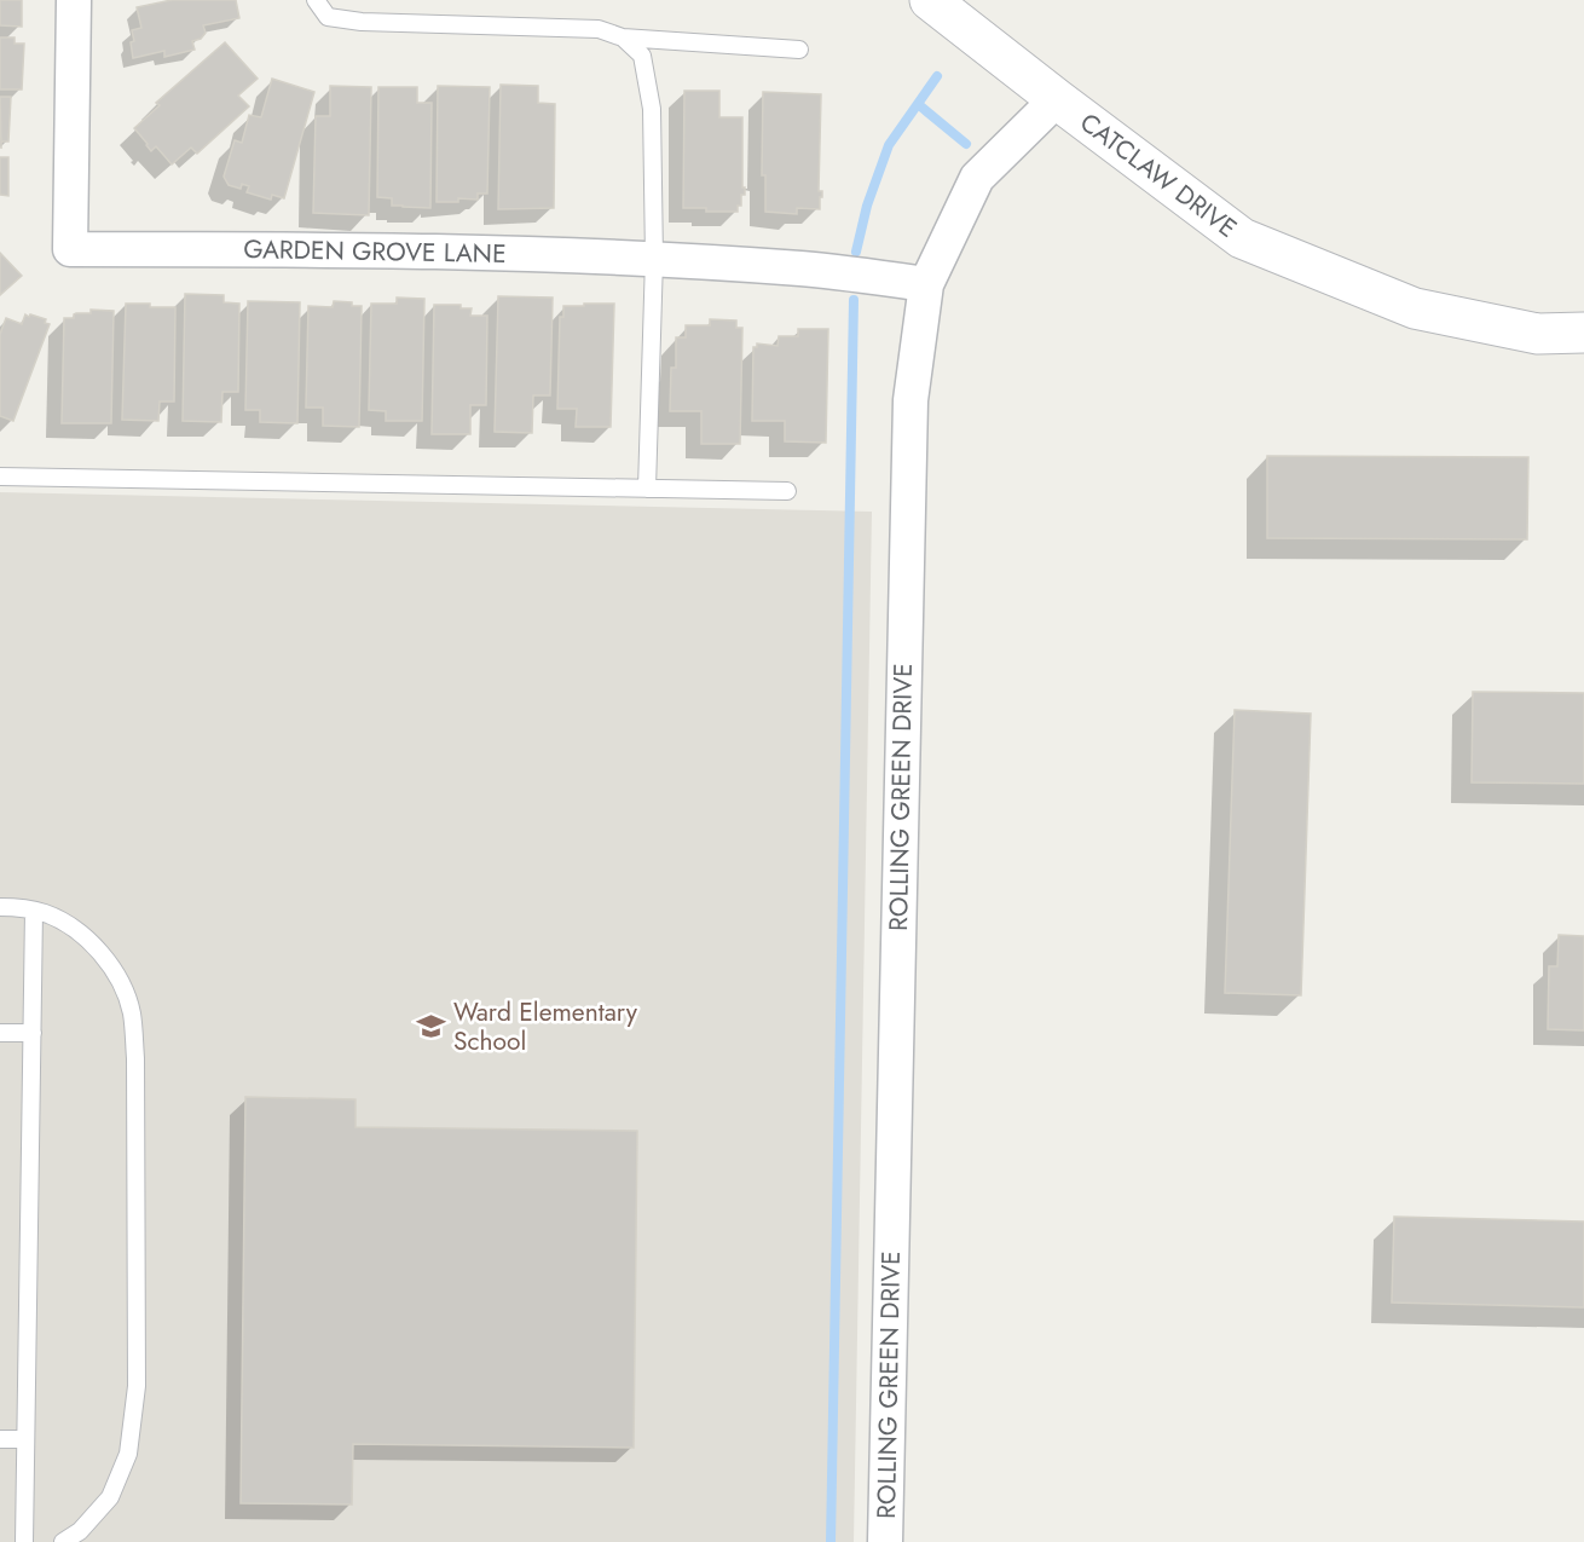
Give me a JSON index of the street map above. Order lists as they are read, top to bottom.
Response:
{
  "streets": {
    "street": ["CATCLAW DRIVE", "GARDEN GROVE LANE", "ROLLING GREEN DRIVE"]
  },
  "crossings": [
    ["CATCLAW DRIVE", "ROLLING GREEN DRIVE"],
    ["GARDEN GROVE LANE", "ROLLING GREEN DRIVE"]
  ],
  "places": {
    "school or university": ["Ward Elementary School"]
  }
}
